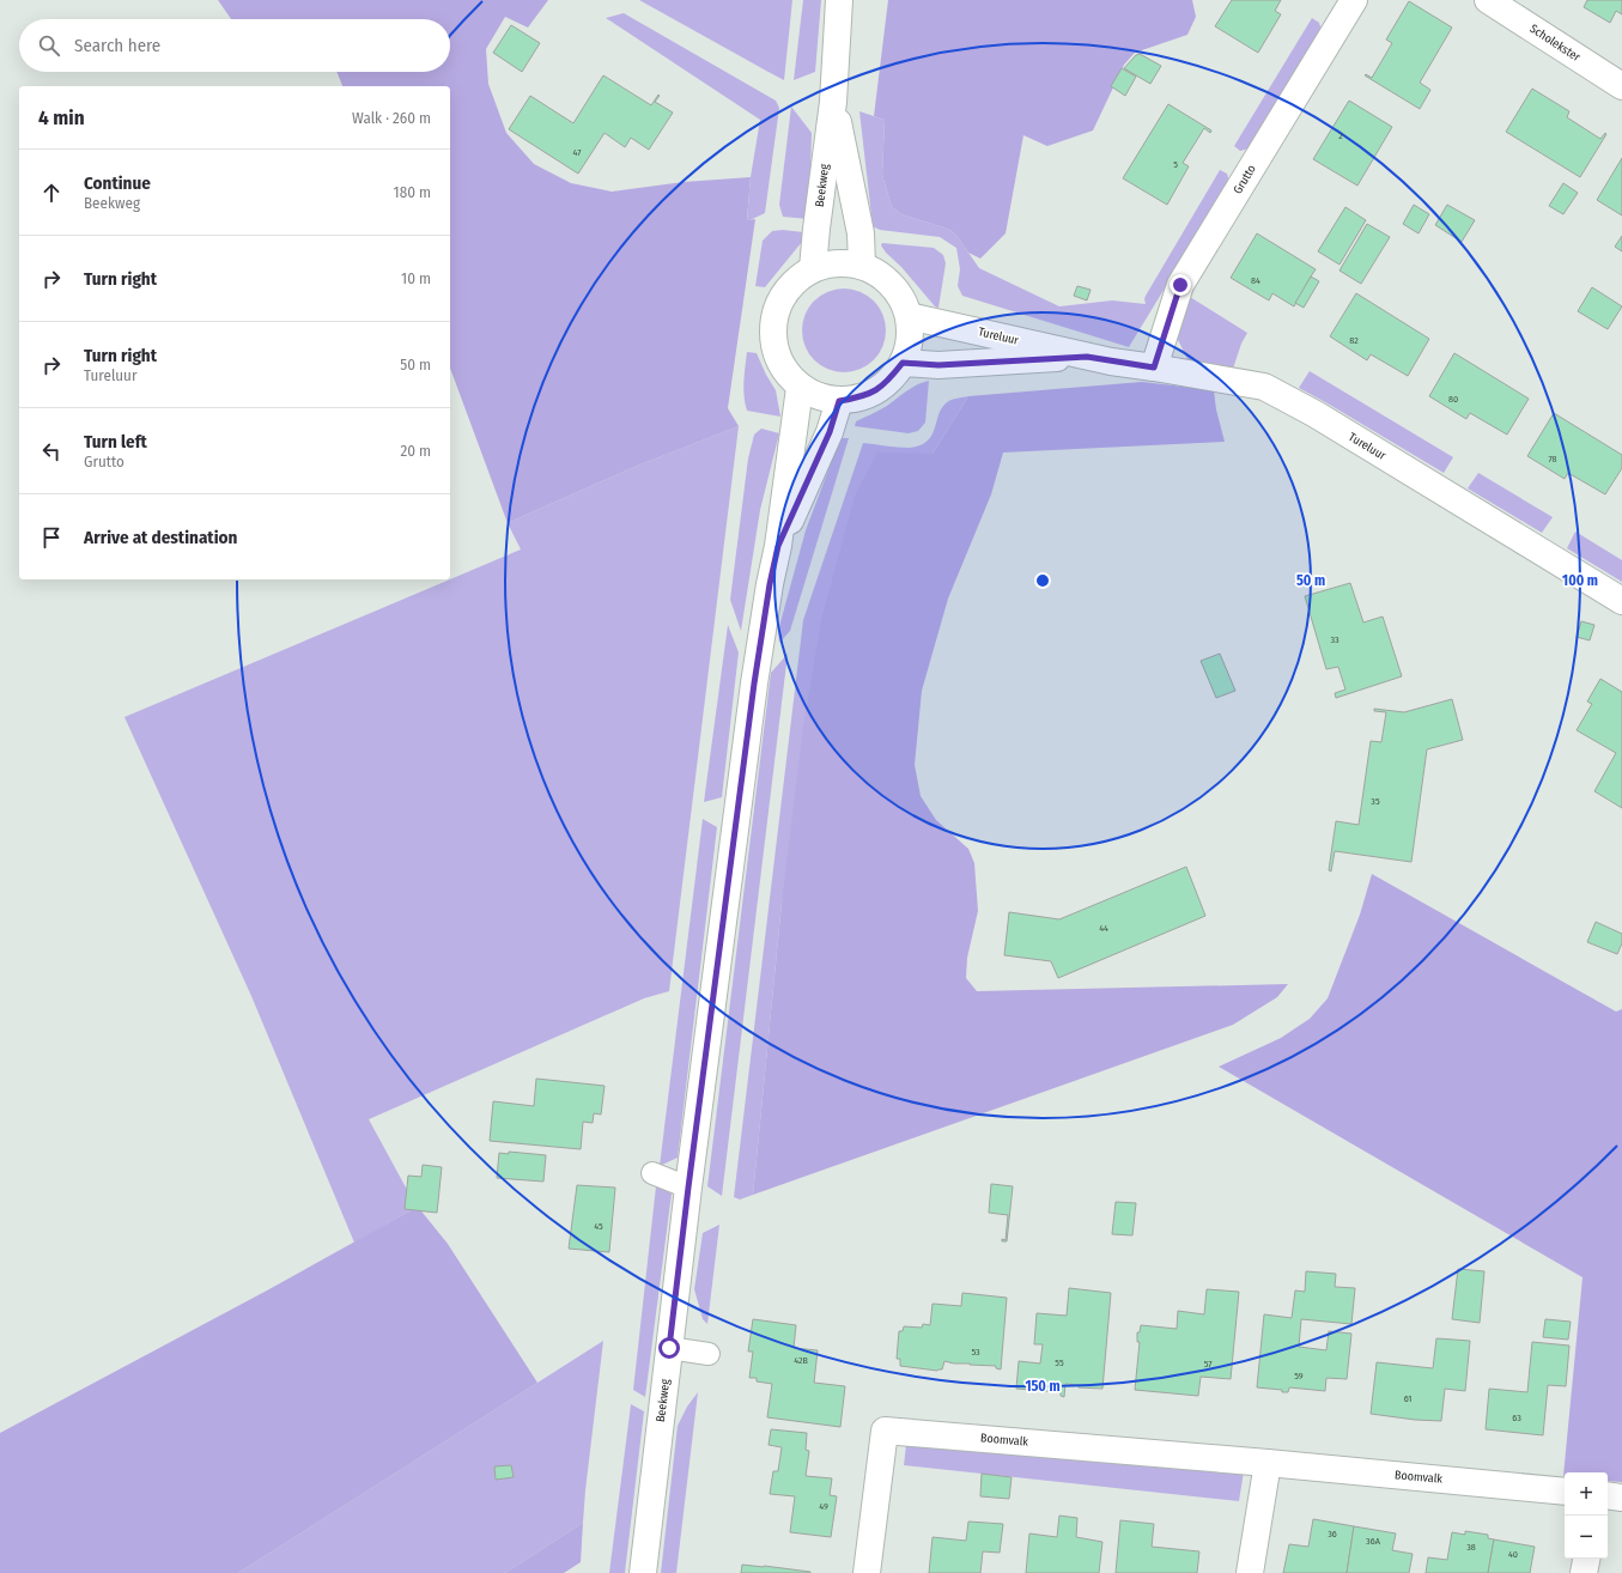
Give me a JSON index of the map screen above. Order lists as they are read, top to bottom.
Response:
{
  "streets": {
    "street": [
      "Scholekster",
      "Grutto",
      "Beekweg",
      "Tureluur",
      "Boomvalk"
    ]
  },
  "crossings": [
    ["Grutto", "Tureluur"],
    ["Beekweg", "Tureluur"]
  ],
  "house_numbers": [
    "2",
    "47",
    "5",
    "84",
    "82",
    "80",
    "78",
    "33",
    "35",
    "44",
    "45",
    "53",
    "42B",
    "55",
    "57",
    "59",
    "61",
    "63",
    "49",
    "36",
    "36A",
    "38",
    "40"
  ],
  "page": {
    "search": "Search here",
    "heading": ["4 min", "Walk · 260 m"],
    "list": [
      ["Continue", "Beekweg", "180 m"],
      ["Turn right", "10 m"],
      ["Turn right", "Tureluur", "50 m"],
      ["Turn left", "Grutto", "20 m"],
      "Arrive at destination"
    ],
    "map_buttons": ["+", "−"]
  },
  "rings": ["50 m", "100 m", "150 m"]
}
